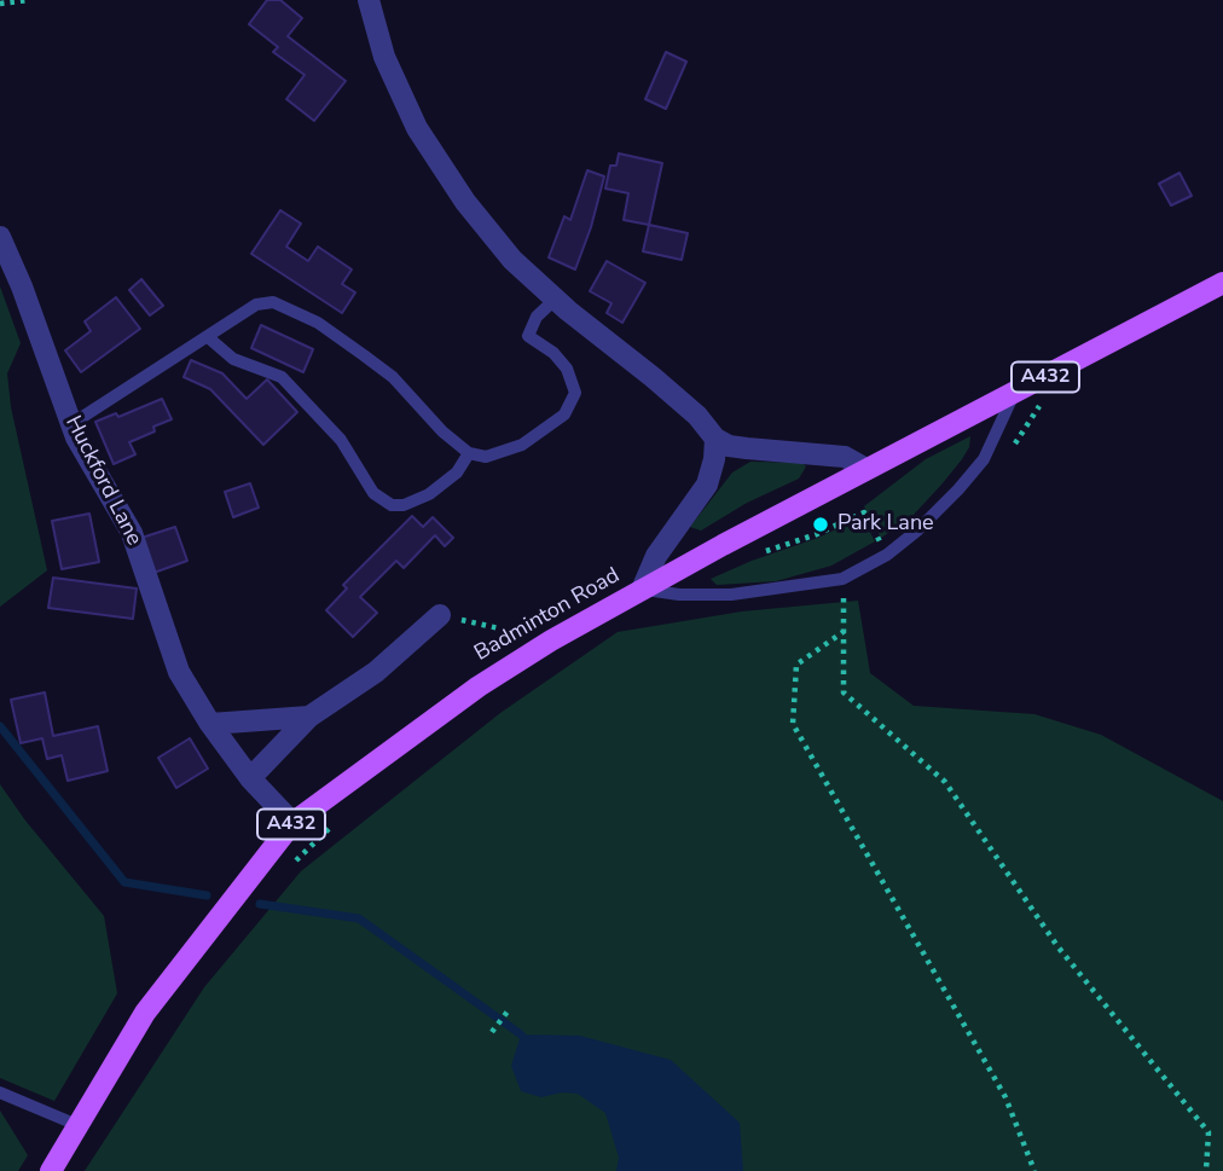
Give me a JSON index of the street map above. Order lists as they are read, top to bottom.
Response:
{
  "streets": {
    "main road": ["A432", "Badminton Road"],
    "street": ["Huckford Lane"]
  },
  "crossings": [
    ["Huckford Lane", "Badminton Road"]
  ],
  "places": ["Park Lane"]
}
